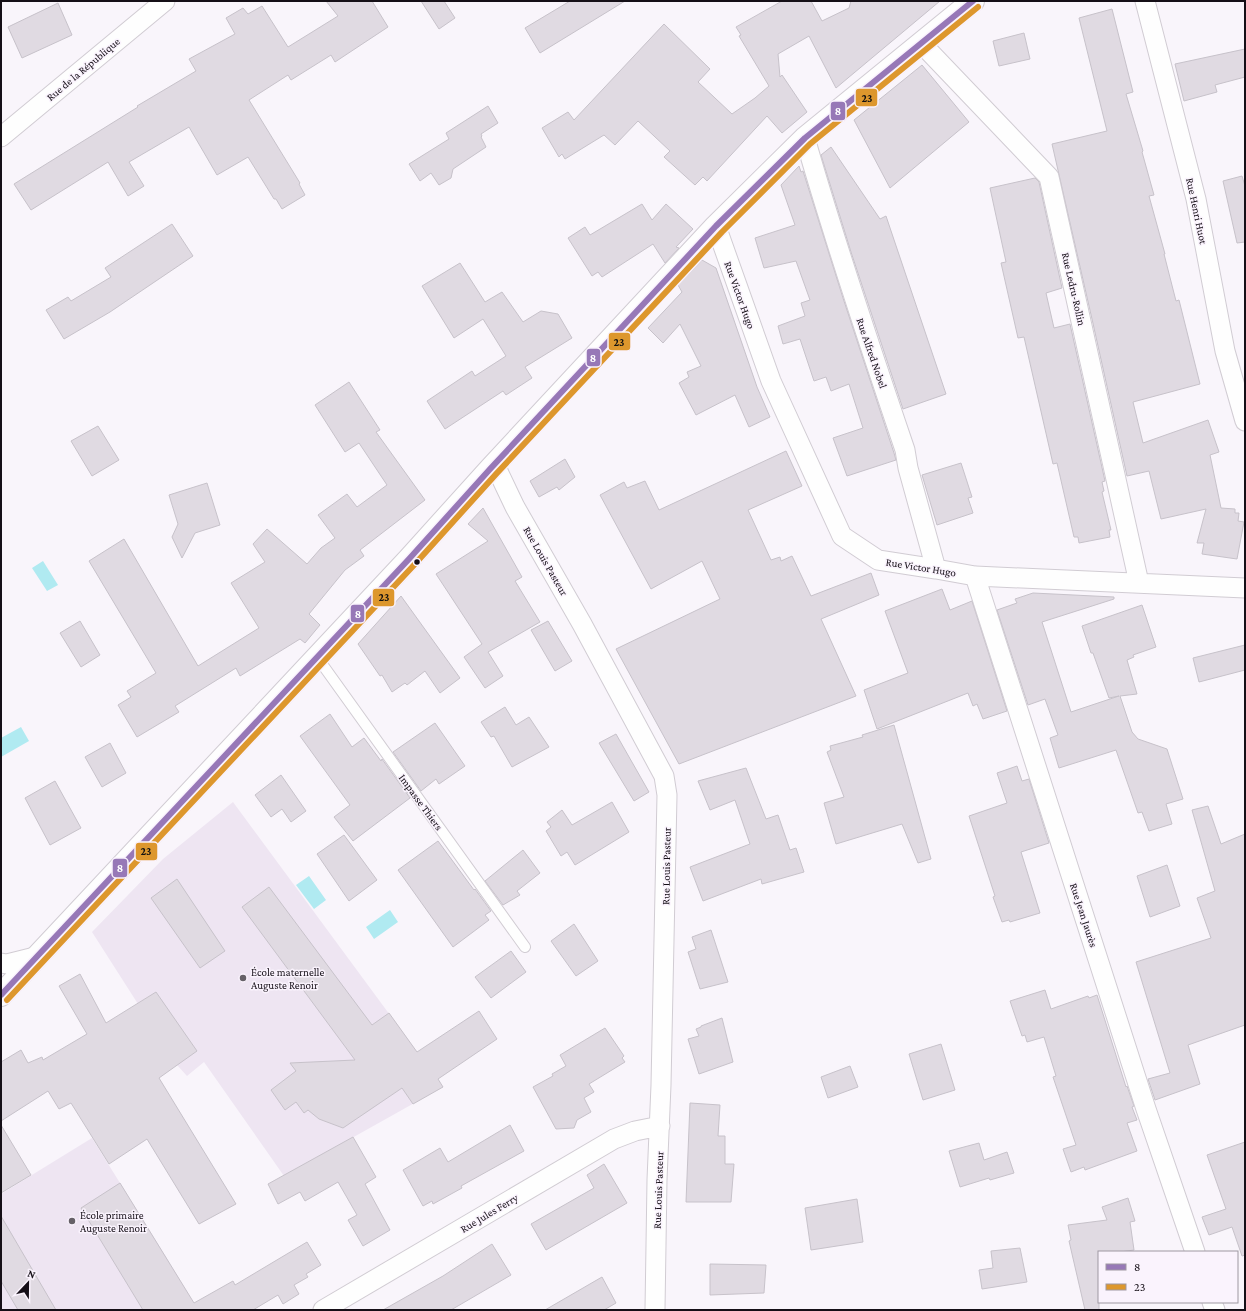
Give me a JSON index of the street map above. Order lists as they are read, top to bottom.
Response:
{
  "streets": {
    "street": [
      "Rue de la République",
      "Rue Henri Huot",
      "Rue Ledru-Rollin",
      "Rue Victor Hugo",
      "Rue Alfred Nobel",
      "Rue Louis Pasteur",
      "Rue Jean Jaurès",
      "Rue Jules Ferry"
    ],
    "lane": ["Impasse Thiers"]
  },
  "crossings": [
    ["Rue Ledru-Rollin", "Rue Victor Hugo"],
    ["Rue Victor Hugo", "Rue Alfred Nobel"],
    ["Rue Victor Hugo", "Rue Jean Jaurès"],
    ["Rue Louis Pasteur", "Rue Jules Ferry"]
  ],
  "places": ["École maternelle Auguste Renoir", "École primaire Auguste Renoir"],
  "lines": ["transit line 8", "transit line 23"],
  "legend": ["8", "23"],
  "north": "top"
}
